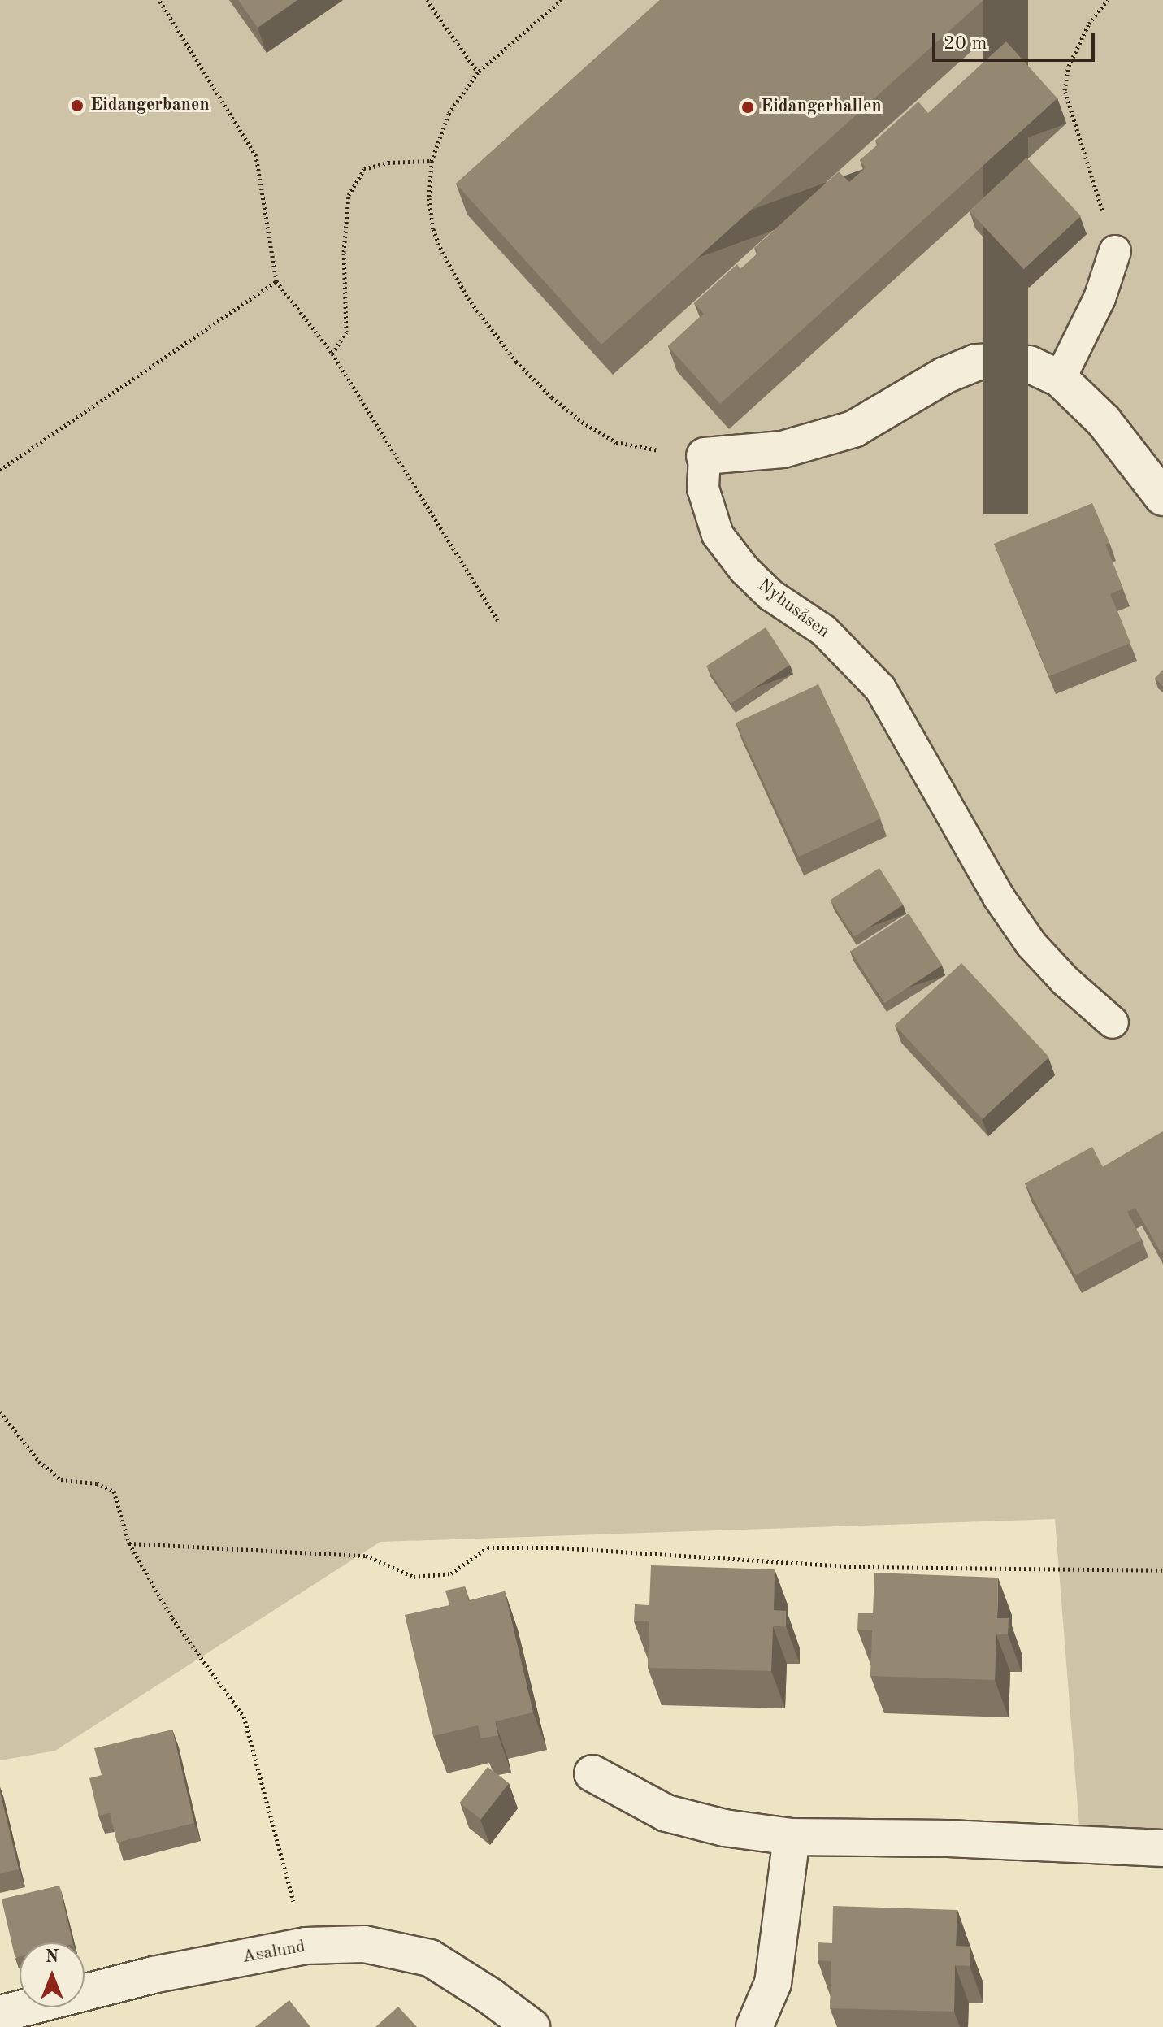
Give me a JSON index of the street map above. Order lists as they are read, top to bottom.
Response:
{
  "streets": {
    "street": ["Asalund"],
    "lane": ["Nyhusåsen"]
  },
  "places": ["Eidangerbanen", "Eidangerhallen"],
  "scale_bar": "20 m",
  "north": "top"
}
